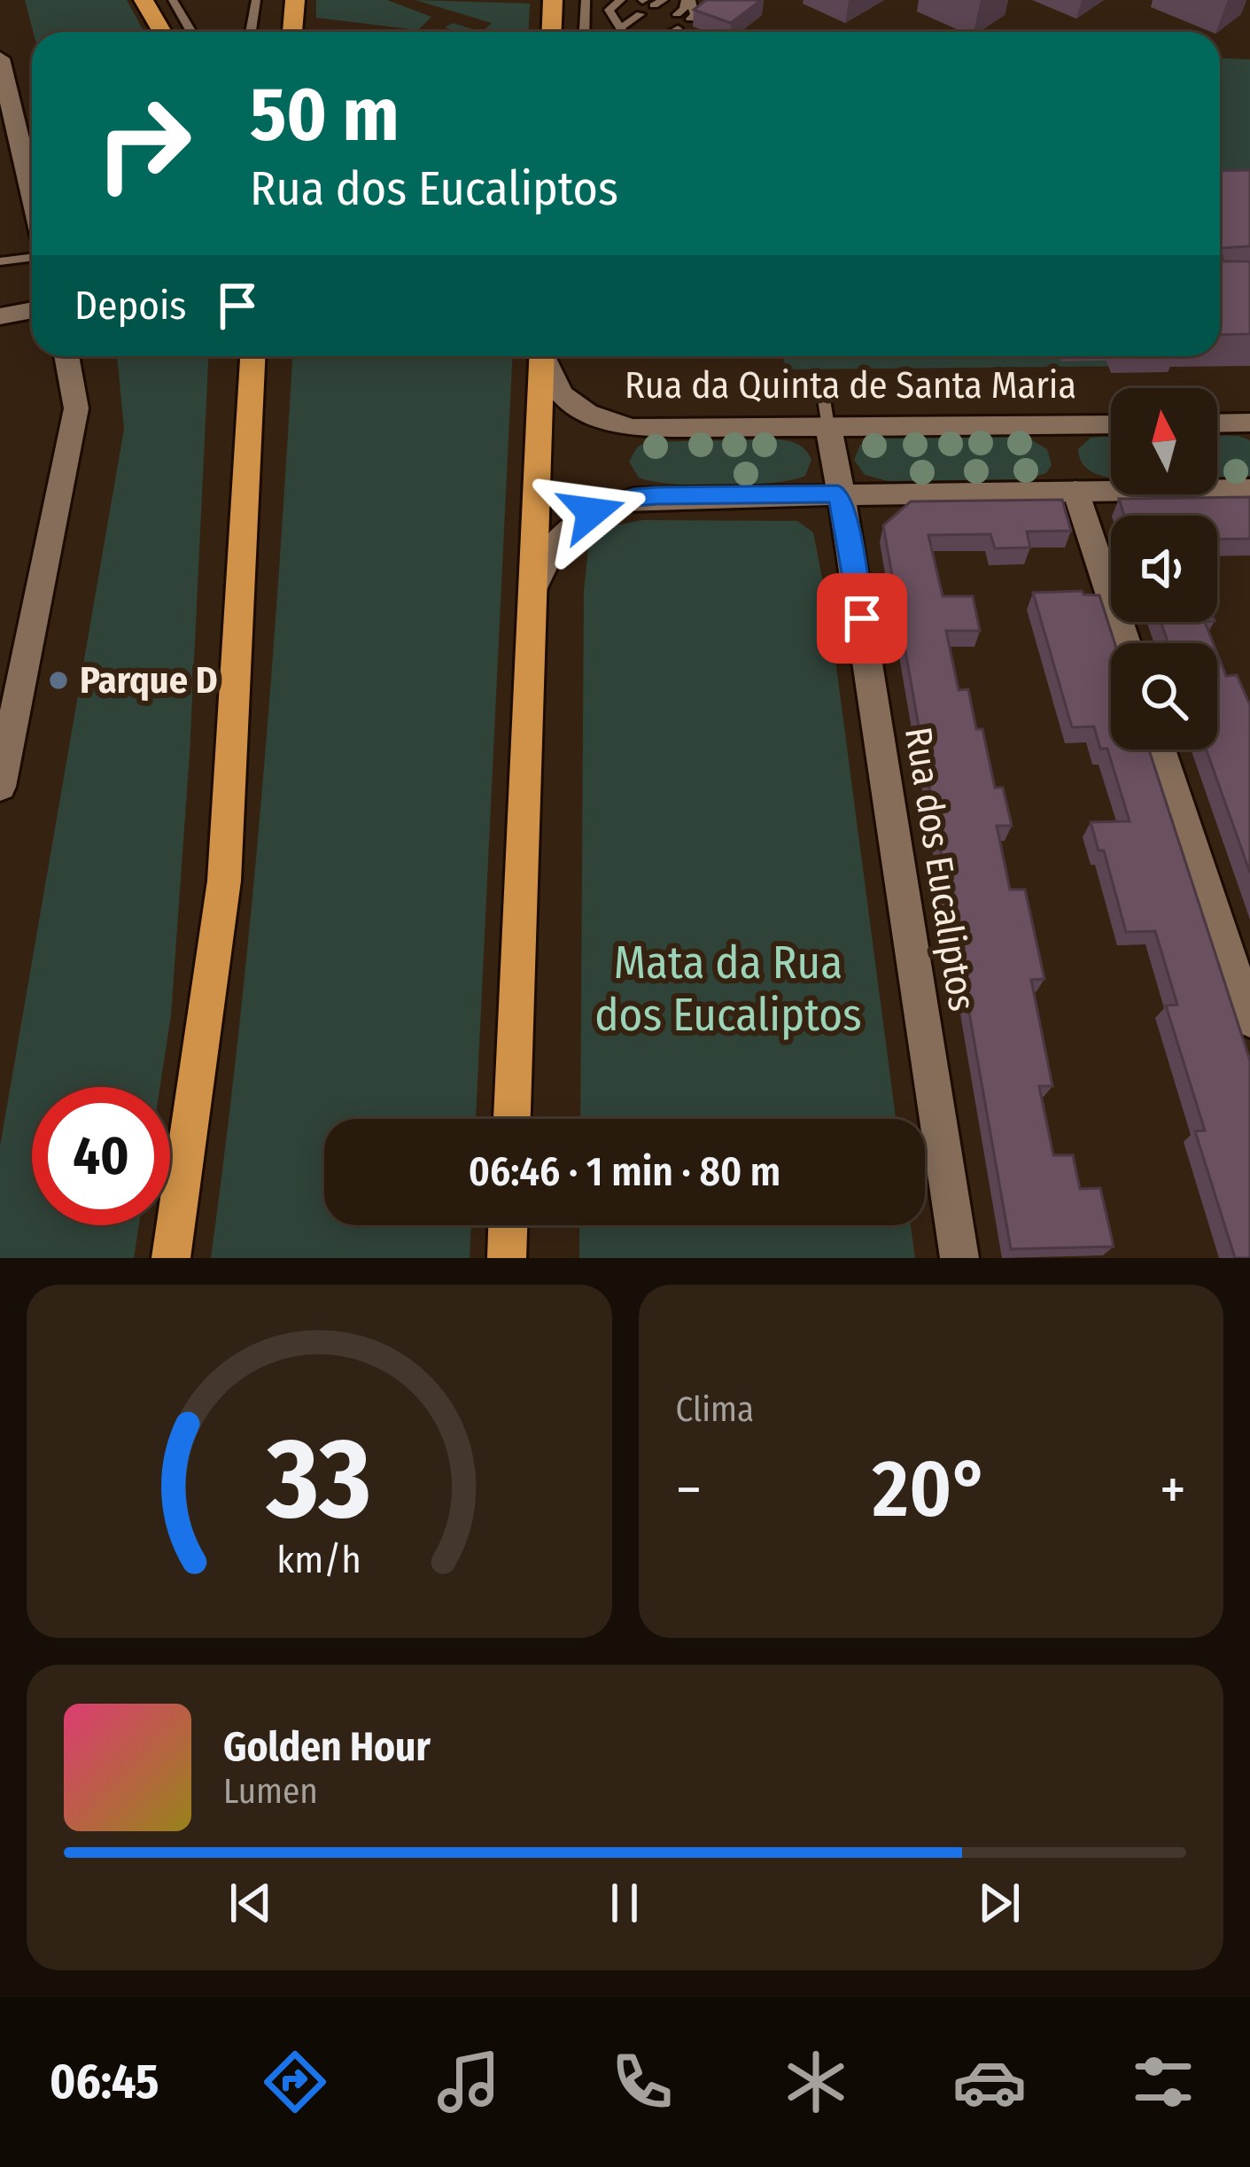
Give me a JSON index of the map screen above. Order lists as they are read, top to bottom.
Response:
{
  "streets": {
    "street": ["Rua da Quinta de Santa Maria", "Rua dos Eucaliptos"]
  },
  "crossings": [
    ["Rua da Quinta de Santa Maria", "Rua dos Eucaliptos"]
  ],
  "parks": ["Mata da Rua dos Eucaliptos"],
  "places": ["Parque D"],
  "north": "top",
  "page": {
    "turn": ["50 m", "Rua dos Eucaliptos"],
    "then": "Depois",
    "limit": "40",
    "trip": "06:46 · 1 min · 80 m",
    "tile": "Clima",
    "heat": ["−", "20°", "+"],
    "song": ["Golden Hour", "Lumen"],
    "tabs": "06:45",
    "gauge": ["33", "km/h"]
  }
}
